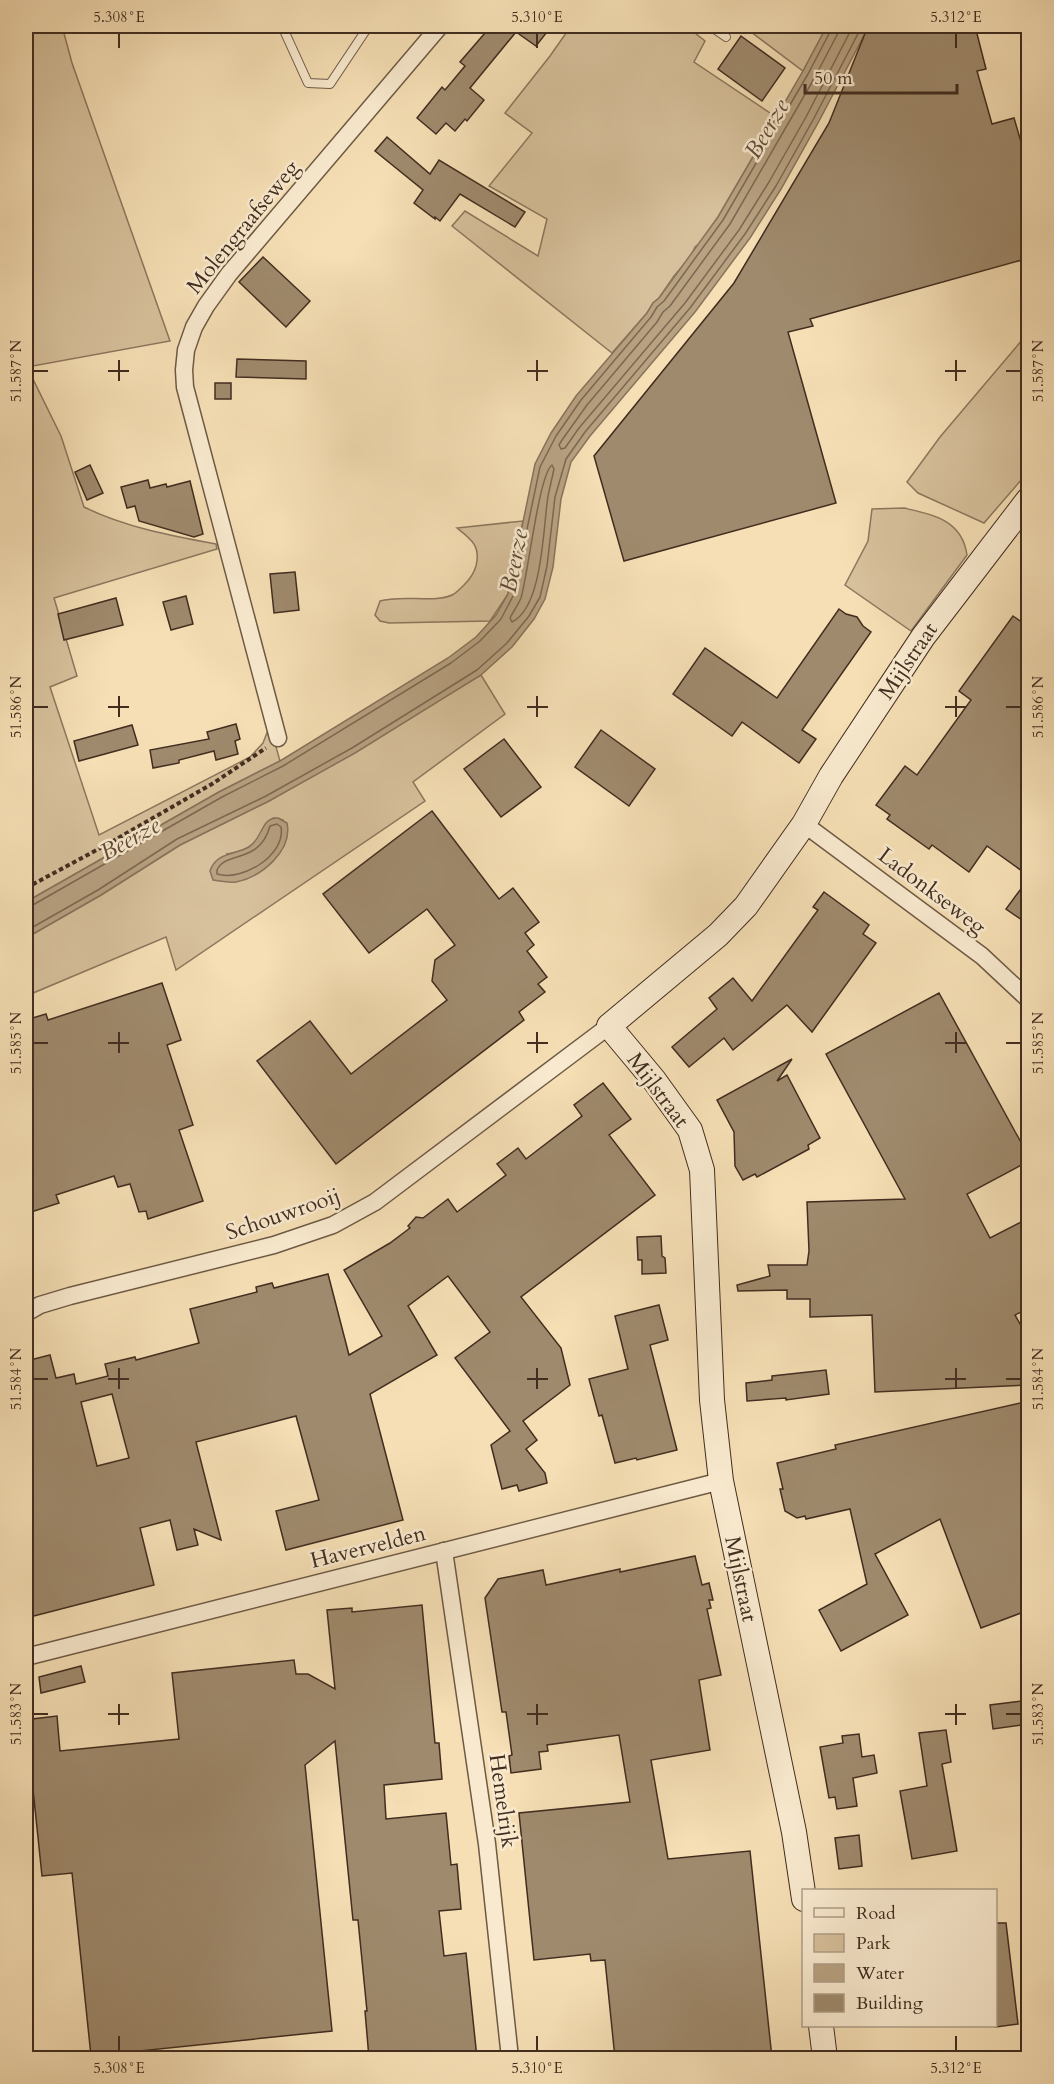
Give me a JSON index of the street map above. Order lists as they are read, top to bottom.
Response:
{
  "streets": {
    "main road": ["Mijlstraat"],
    "street": [
      "Molengraafseweg",
      "Ladonkseweg",
      "Schouwrooij",
      "Havervelden",
      "Hemelrijk"
    ]
  },
  "crossings": [
    ["Mijlstraat", "Ladonkseweg"],
    ["Mijlstraat", "Schouwrooij"],
    ["Mijlstraat", "Havervelden"],
    ["Havervelden", "Hemelrijk"]
  ],
  "water": ["Beerze"],
  "legend": [
    "Road",
    "Park",
    "Water",
    "Building"
  ],
  "scale_bar": "50 m",
  "coordinates": [
    "5.308°E",
    "5.310°E",
    "5.312°E",
    "51.587°N",
    "51.586°N",
    "51.585°N",
    "51.584°N",
    "51.583°N"
  ]
}
